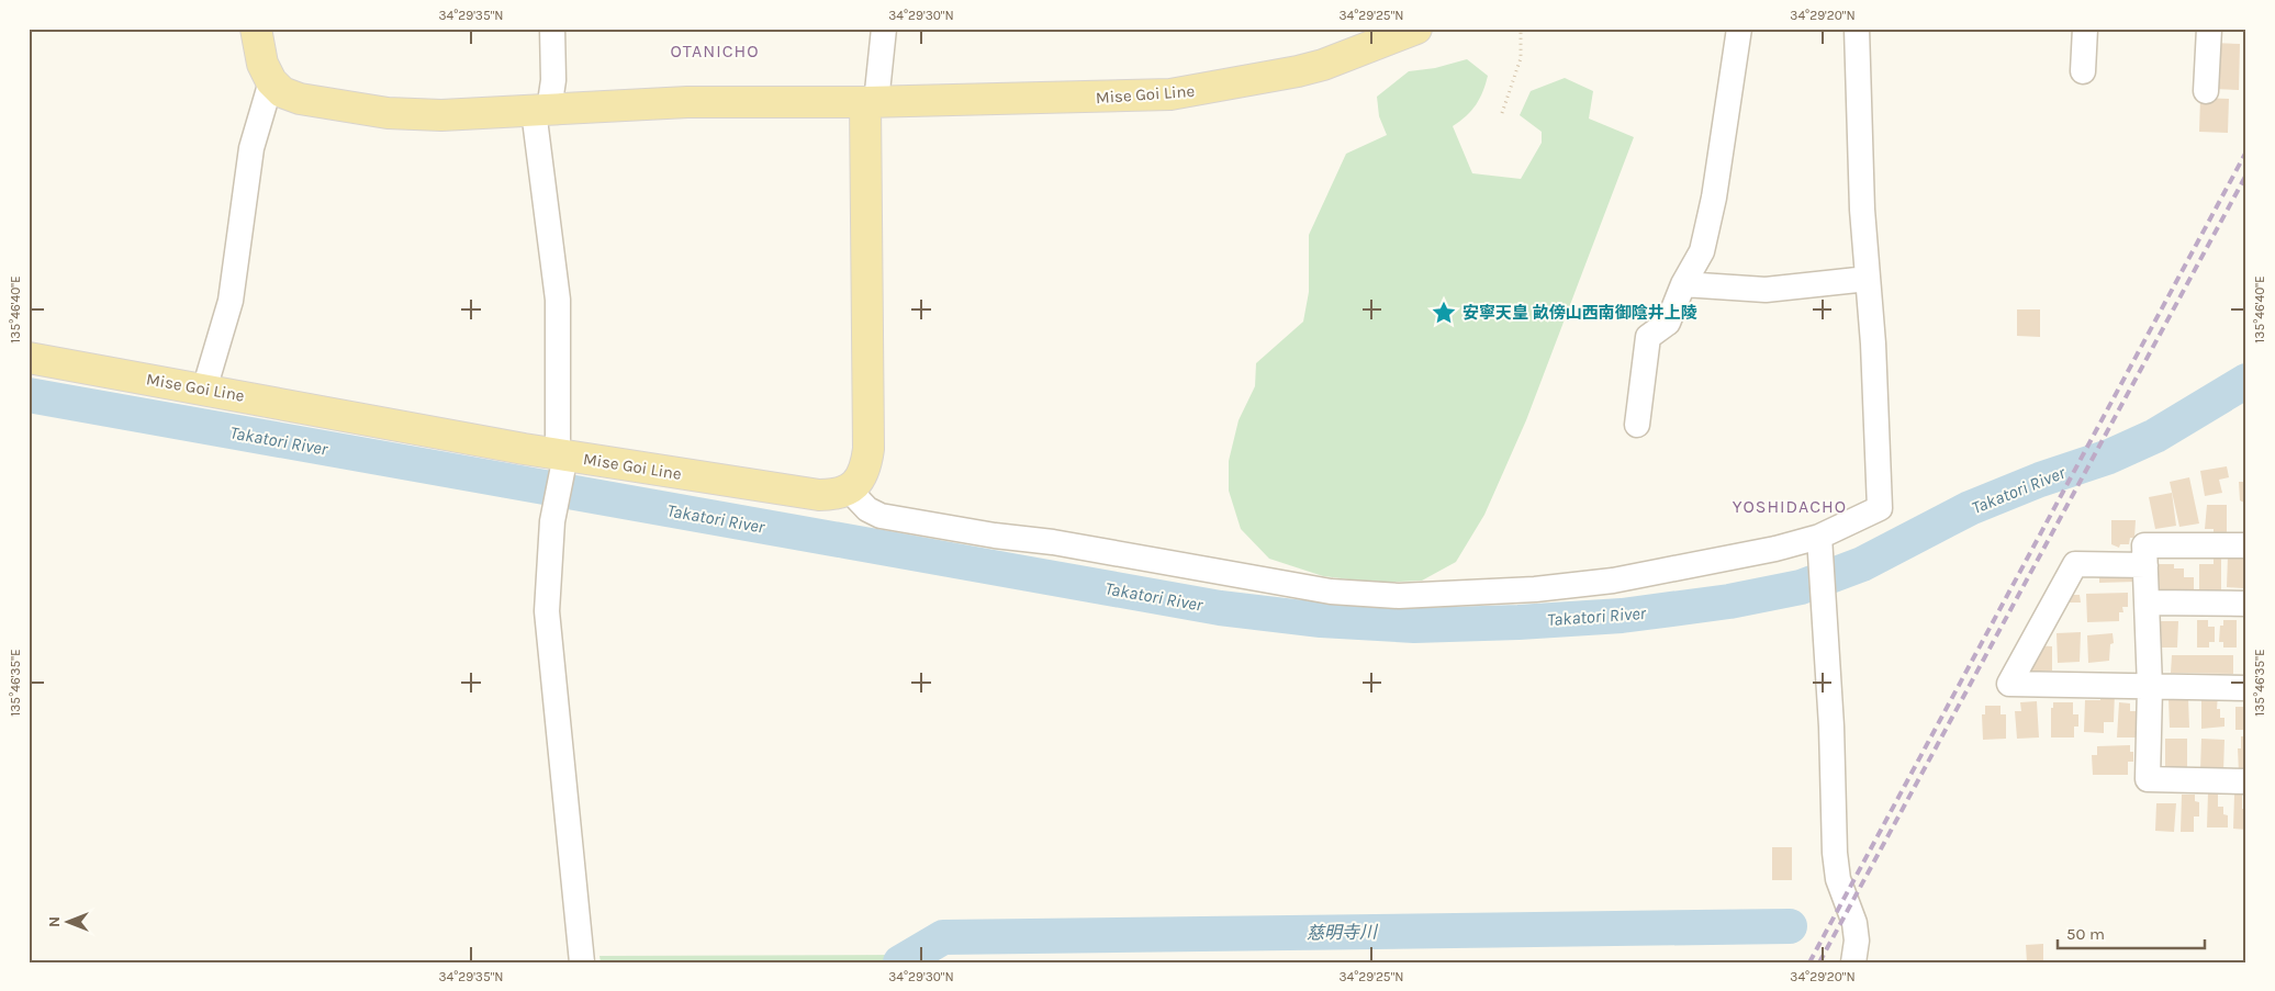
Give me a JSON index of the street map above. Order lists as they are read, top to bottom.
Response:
{
  "streets": {
    "main road": ["Mise Goi Line"]
  },
  "districts": ["OTANICHO", "YOSHIDACHO"],
  "water": ["Takatori River", "慈明寺川"],
  "places": {
    "place": ["安寧天皇 畝傍山西南御陰井上陵"]
  },
  "scale_bar": "50 m",
  "north": "left",
  "coordinates": [
    "34°29'35\"N",
    "34°29'30\"N",
    "34°29'25\"N",
    "34°29'20\"N",
    "135°46'40\"E",
    "135°46'35\"E"
  ]
}
